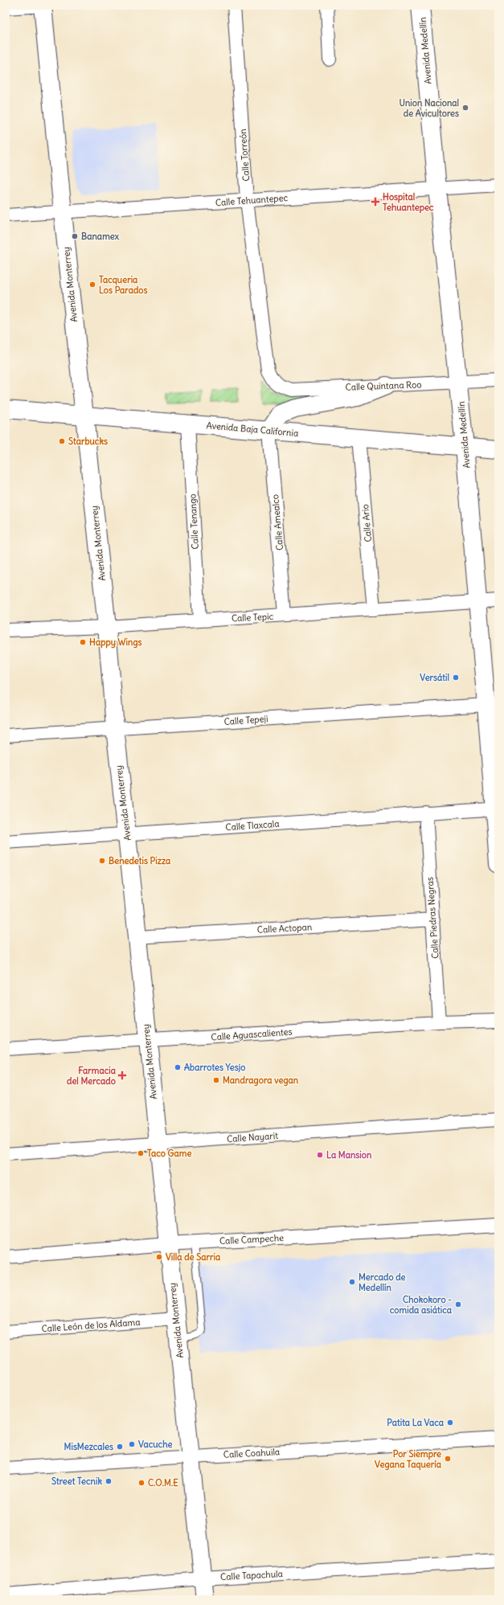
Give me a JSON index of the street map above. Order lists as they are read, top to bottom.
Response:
{
  "streets": {
    "main road": ["Avenida Medellín", "Avenida Monterrey", "Avenida Baja California"],
    "street": [
      "Calle Torreón",
      "Calle Tehuantepec",
      "Calle Quintana Roo",
      "Calle Tenango",
      "Calle Amealco",
      "Calle Ario",
      "Calle Tepic",
      "Calle Tepeji",
      "Calle Tlaxcala",
      "Calle Piedras Negras",
      "Calle Actopan",
      "Calle Aguascalientes",
      "Calle Nayarit",
      "Calle Campeche",
      "Calle León de los Aldama",
      "Calle Coahuila",
      "Calle Tapachula"
    ]
  },
  "crossings": [
    ["Avenida Medellín", "Calle Tehuantepec"],
    ["Avenida Medellín", "Calle Quintana Roo"],
    ["Avenida Medellín", "Avenida Baja California"],
    ["Avenida Medellín", "Calle Tepic"],
    ["Avenida Medellín", "Calle Tepeji"],
    ["Avenida Medellín", "Calle Tlaxcala"],
    ["Calle Torreón", "Calle Tehuantepec"],
    ["Calle Torreón", "Calle Quintana Roo"],
    ["Calle Tehuantepec", "Avenida Monterrey"],
    ["Avenida Monterrey", "Avenida Baja California"],
    ["Avenida Monterrey", "Calle Tepic"],
    ["Avenida Monterrey", "Calle Tepeji"],
    ["Avenida Monterrey", "Calle Tlaxcala"],
    ["Avenida Monterrey", "Calle Actopan"],
    ["Avenida Monterrey", "Calle Aguascalientes"],
    ["Avenida Monterrey", "Calle Nayarit"],
    ["Avenida Monterrey", "Calle Campeche"],
    ["Avenida Monterrey", "Calle León de los Aldama"],
    ["Avenida Monterrey", "Calle Coahuila"],
    ["Avenida Monterrey", "Calle Tapachula"],
    ["Avenida Baja California", "Calle Tenango"],
    ["Avenida Baja California", "Calle Amealco"],
    ["Avenida Baja California", "Calle Ario"],
    ["Calle Tenango", "Calle Tepic"],
    ["Calle Amealco", "Calle Tepic"],
    ["Calle Ario", "Calle Tepic"],
    ["Calle Tlaxcala", "Calle Piedras Negras"],
    ["Calle Piedras Negras", "Calle Actopan"],
    ["Calle Piedras Negras", "Calle Aguascalientes"]
  ],
  "places": {
    "other": [
      "Union Nacional de Avicultores",
      "Banamex",
      "Tacqueria Los Parados",
      "Starbucks",
      "Happy Wings",
      "Versátil",
      "Benedetis Pizza",
      "Abarrotes Yesjo",
      "Mandragora vegan",
      "Taco Game",
      "La Mansion",
      "Villa de Sarria",
      "Mercado de Medellín",
      "Chokokoro - comida asiática",
      "Patita La Vaca",
      "Vacuche",
      "MisMezcales",
      "Por Siempre Vegana Taquería",
      "Street Tecnik",
      "C.O.M.E"
    ],
    "health": ["Hospital Tehuantepec", "Farmacia del Mercado"]
  }
}
